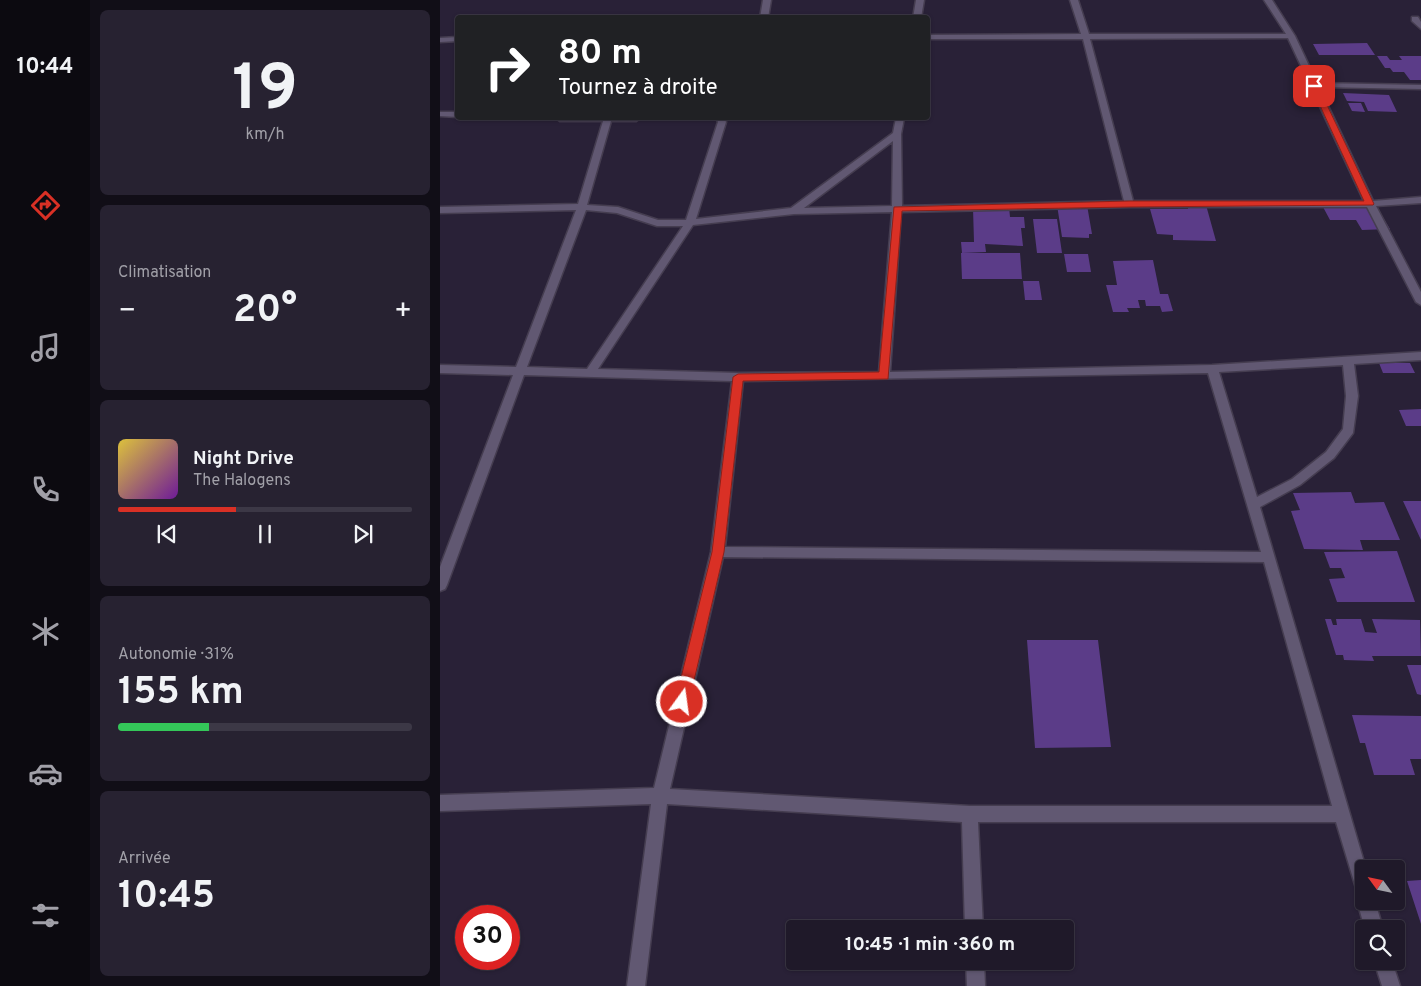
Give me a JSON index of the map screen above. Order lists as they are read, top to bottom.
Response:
{
  "north": "top left",
  "page": {
    "tabs": "10:44",
    "tile": [
      ["19", "km/h"],
      "Climatisation",
      ["Autonomie · 31%", "155 km"],
      ["Arrivée", "10:45"]
    ],
    "turn": ["80 m", "Tournez à droite"],
    "heat": ["−", "20°", "+"],
    "song": ["Night Drive", "The Halogens"],
    "limit": "30",
    "trip": "10:45 · 1 min · 360 m"
  }
}
